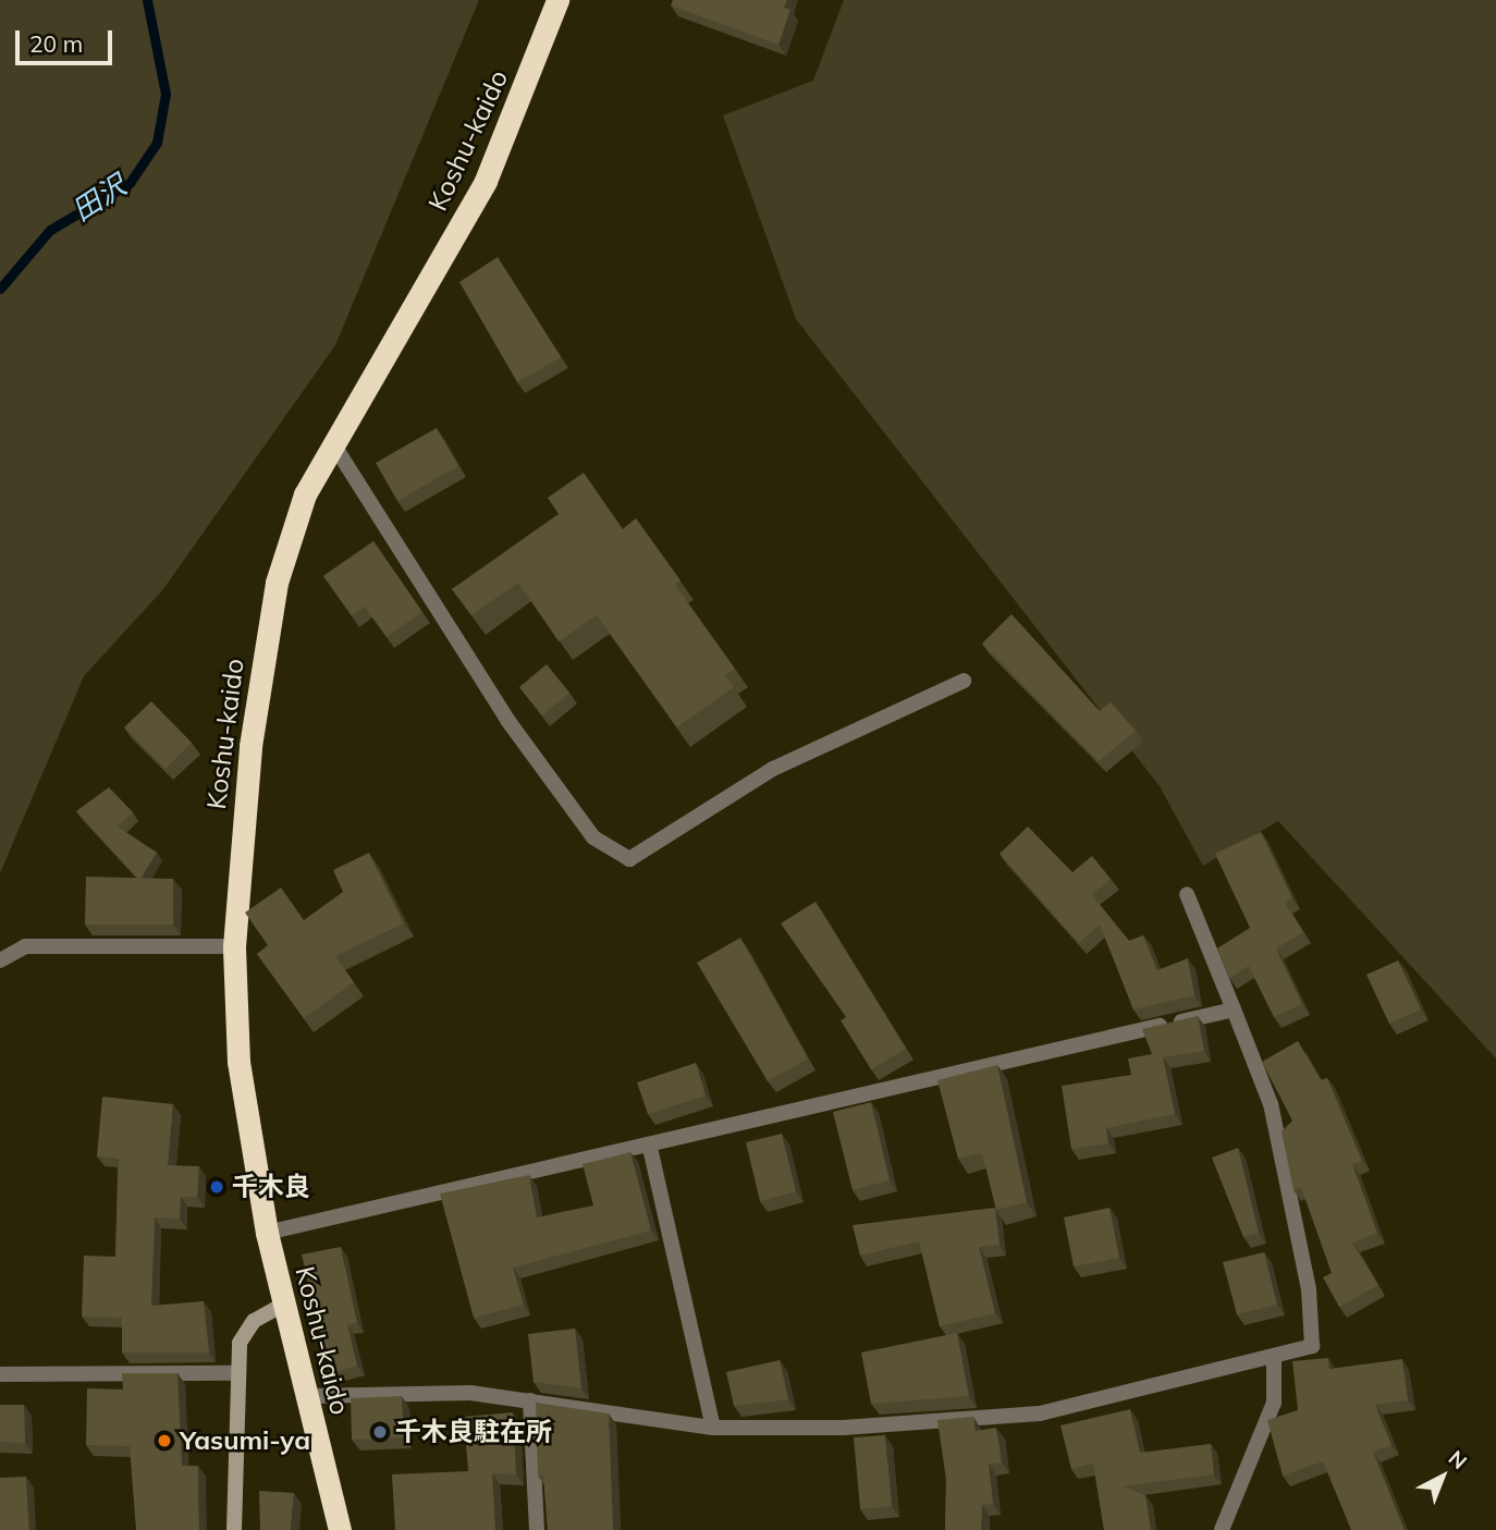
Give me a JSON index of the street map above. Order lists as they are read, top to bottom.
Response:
{
  "streets": {
    "highway": ["Koshu-kaido"]
  },
  "water": ["田沢"],
  "places": ["千木良", "千木良駐在所", "Yasumi-ya"],
  "scale_bar": "20 m",
  "north": "top right"
}
